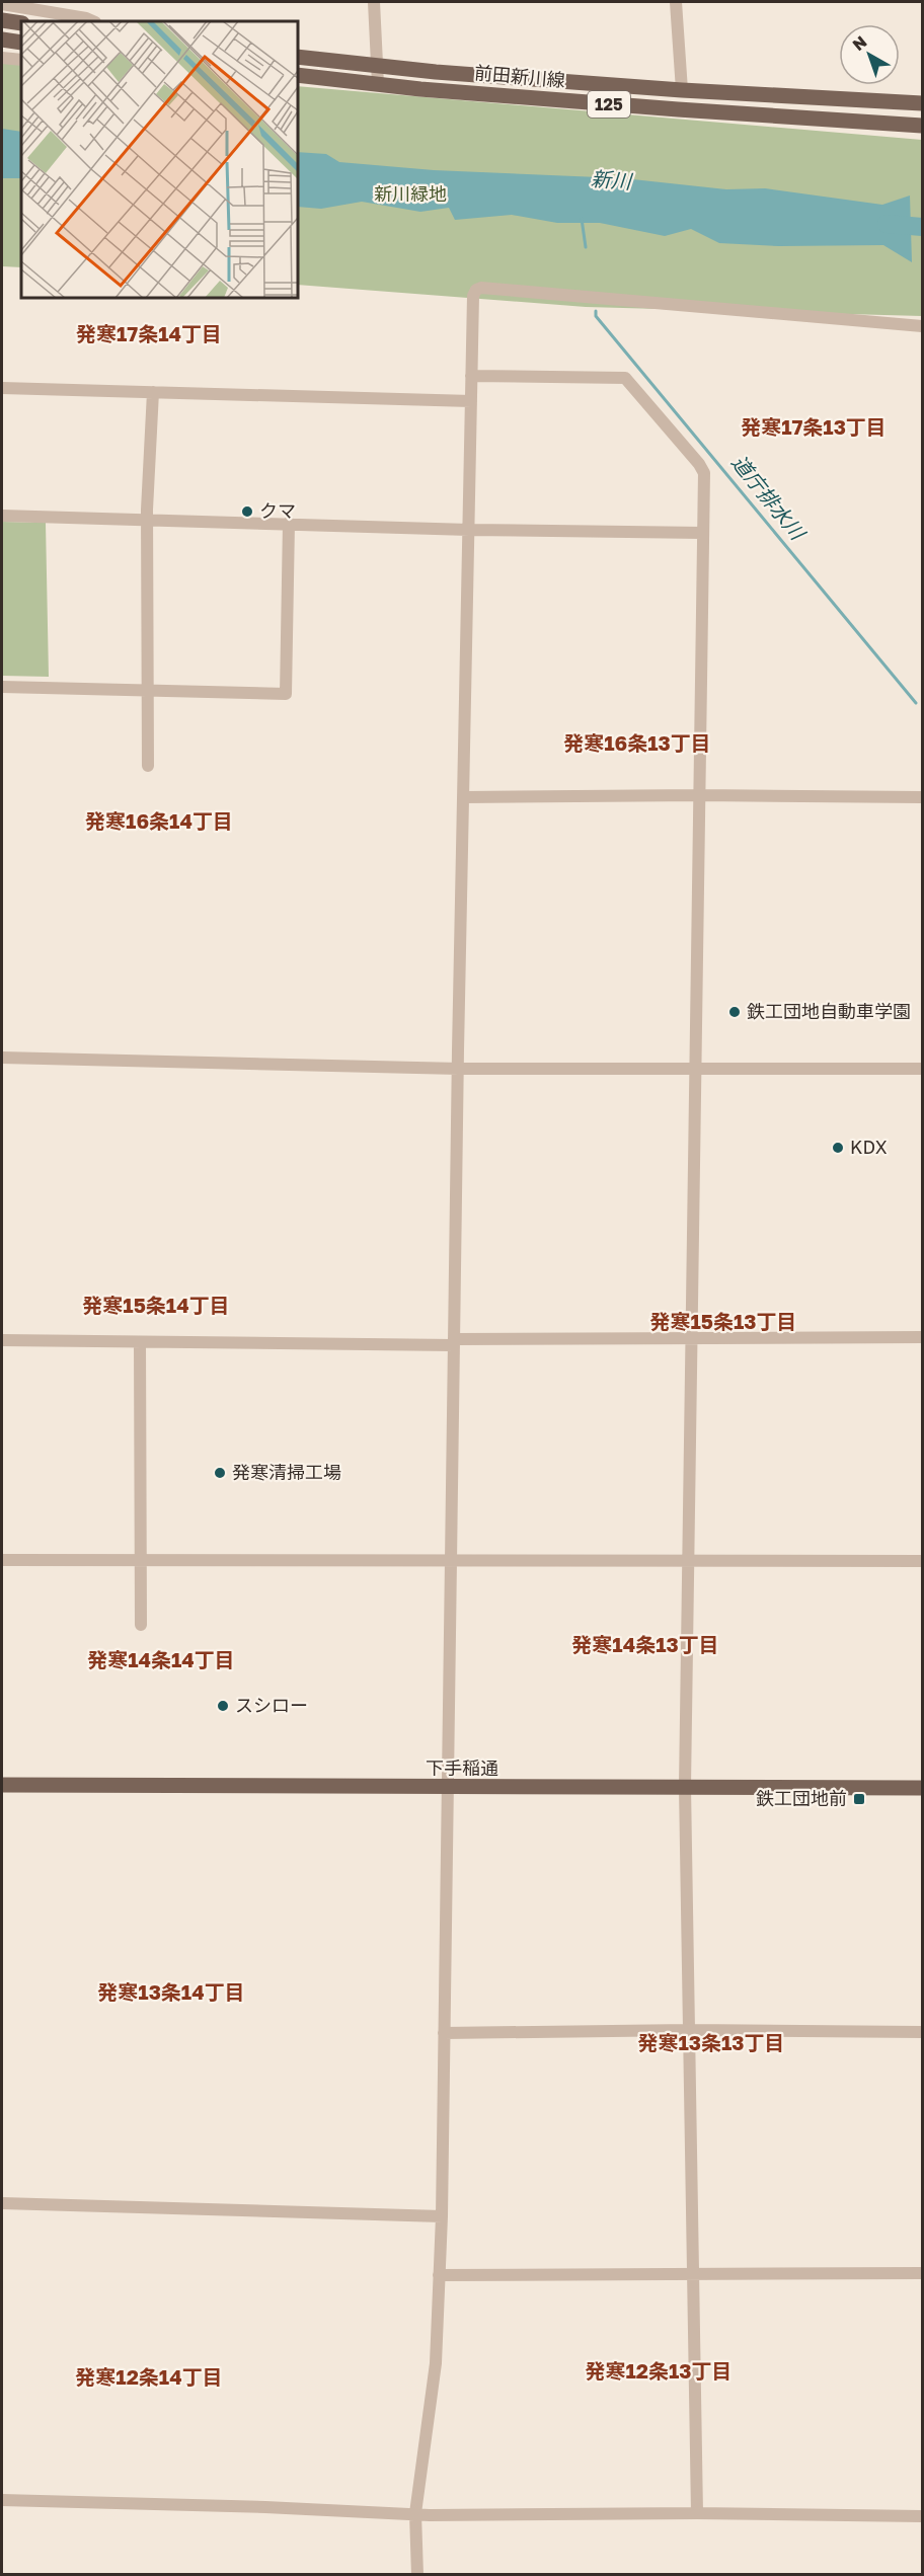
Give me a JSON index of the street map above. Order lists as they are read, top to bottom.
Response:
{
  "streets": {
    "main road": ["前田新川線", "125", "下手稲通"]
  },
  "districts": [
    "発寒17条14丁目",
    "発寒17条13丁目",
    "発寒16条13丁目",
    "発寒16条14丁目",
    "発寒15条14丁目",
    "発寒15条13丁目",
    "発寒14条13丁目",
    "発寒14条14丁目",
    "発寒13条14丁目",
    "発寒13条13丁目",
    "発寒12条13丁目",
    "発寒12条14丁目"
  ],
  "water": ["新川", "道庁排水川"],
  "parks": ["新川緑地"],
  "places": {
    "other": [
      "クマ",
      "鉄工団地自動車学園",
      "KDX",
      "発寒清掃工場",
      "スシロー"
    ],
    "transit": ["鉄工団地前"]
  },
  "north": "top left"
}
